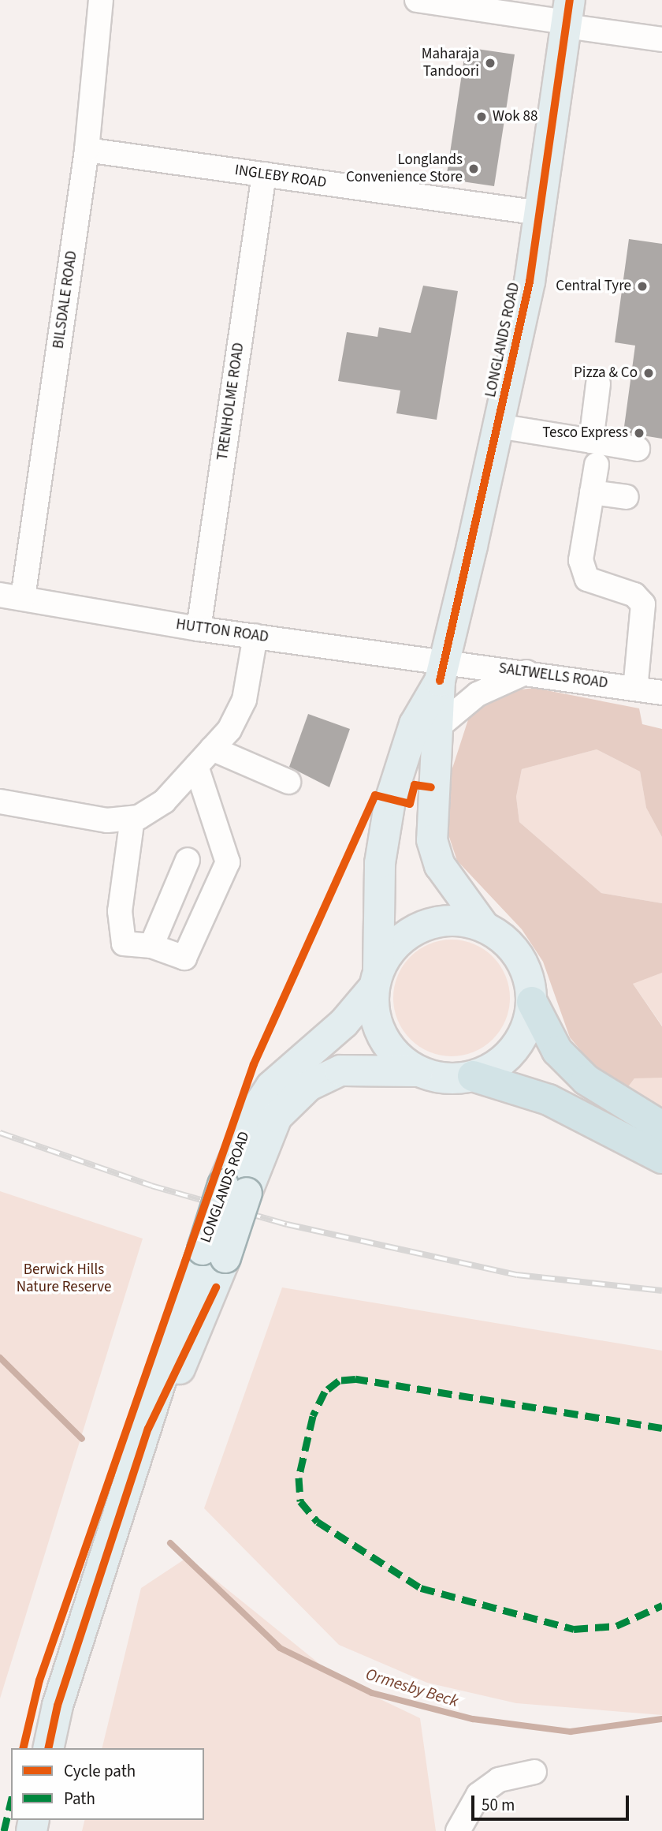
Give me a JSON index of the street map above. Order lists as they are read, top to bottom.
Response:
{
  "streets": {
    "main road": ["LONGLANDS ROAD"],
    "street": [
      "INGLEBY ROAD",
      "BILSDALE ROAD",
      "TRENHOLME ROAD",
      "HUTTON ROAD",
      "SALTWELLS ROAD"
    ]
  },
  "crossings": [
    ["INGLEBY ROAD", "BILSDALE ROAD"],
    ["INGLEBY ROAD", "LONGLANDS ROAD"],
    ["INGLEBY ROAD", "TRENHOLME ROAD"],
    ["BILSDALE ROAD", "HUTTON ROAD"],
    ["LONGLANDS ROAD", "HUTTON ROAD"],
    ["LONGLANDS ROAD", "SALTWELLS ROAD"],
    ["TRENHOLME ROAD", "HUTTON ROAD"],
    ["HUTTON ROAD", "SALTWELLS ROAD"]
  ],
  "water": ["Ormesby Beck"],
  "parks": ["Berwick Hills Nature Reserve"],
  "places": [
    "Maharaja Tandoori",
    "Wok 88",
    "Longlands Convenience Store",
    "Central Tyre",
    "Pizza & Co",
    "Tesco Express"
  ],
  "legend": ["Cycle path", "Path"],
  "scale_bar": "50 m"
}
